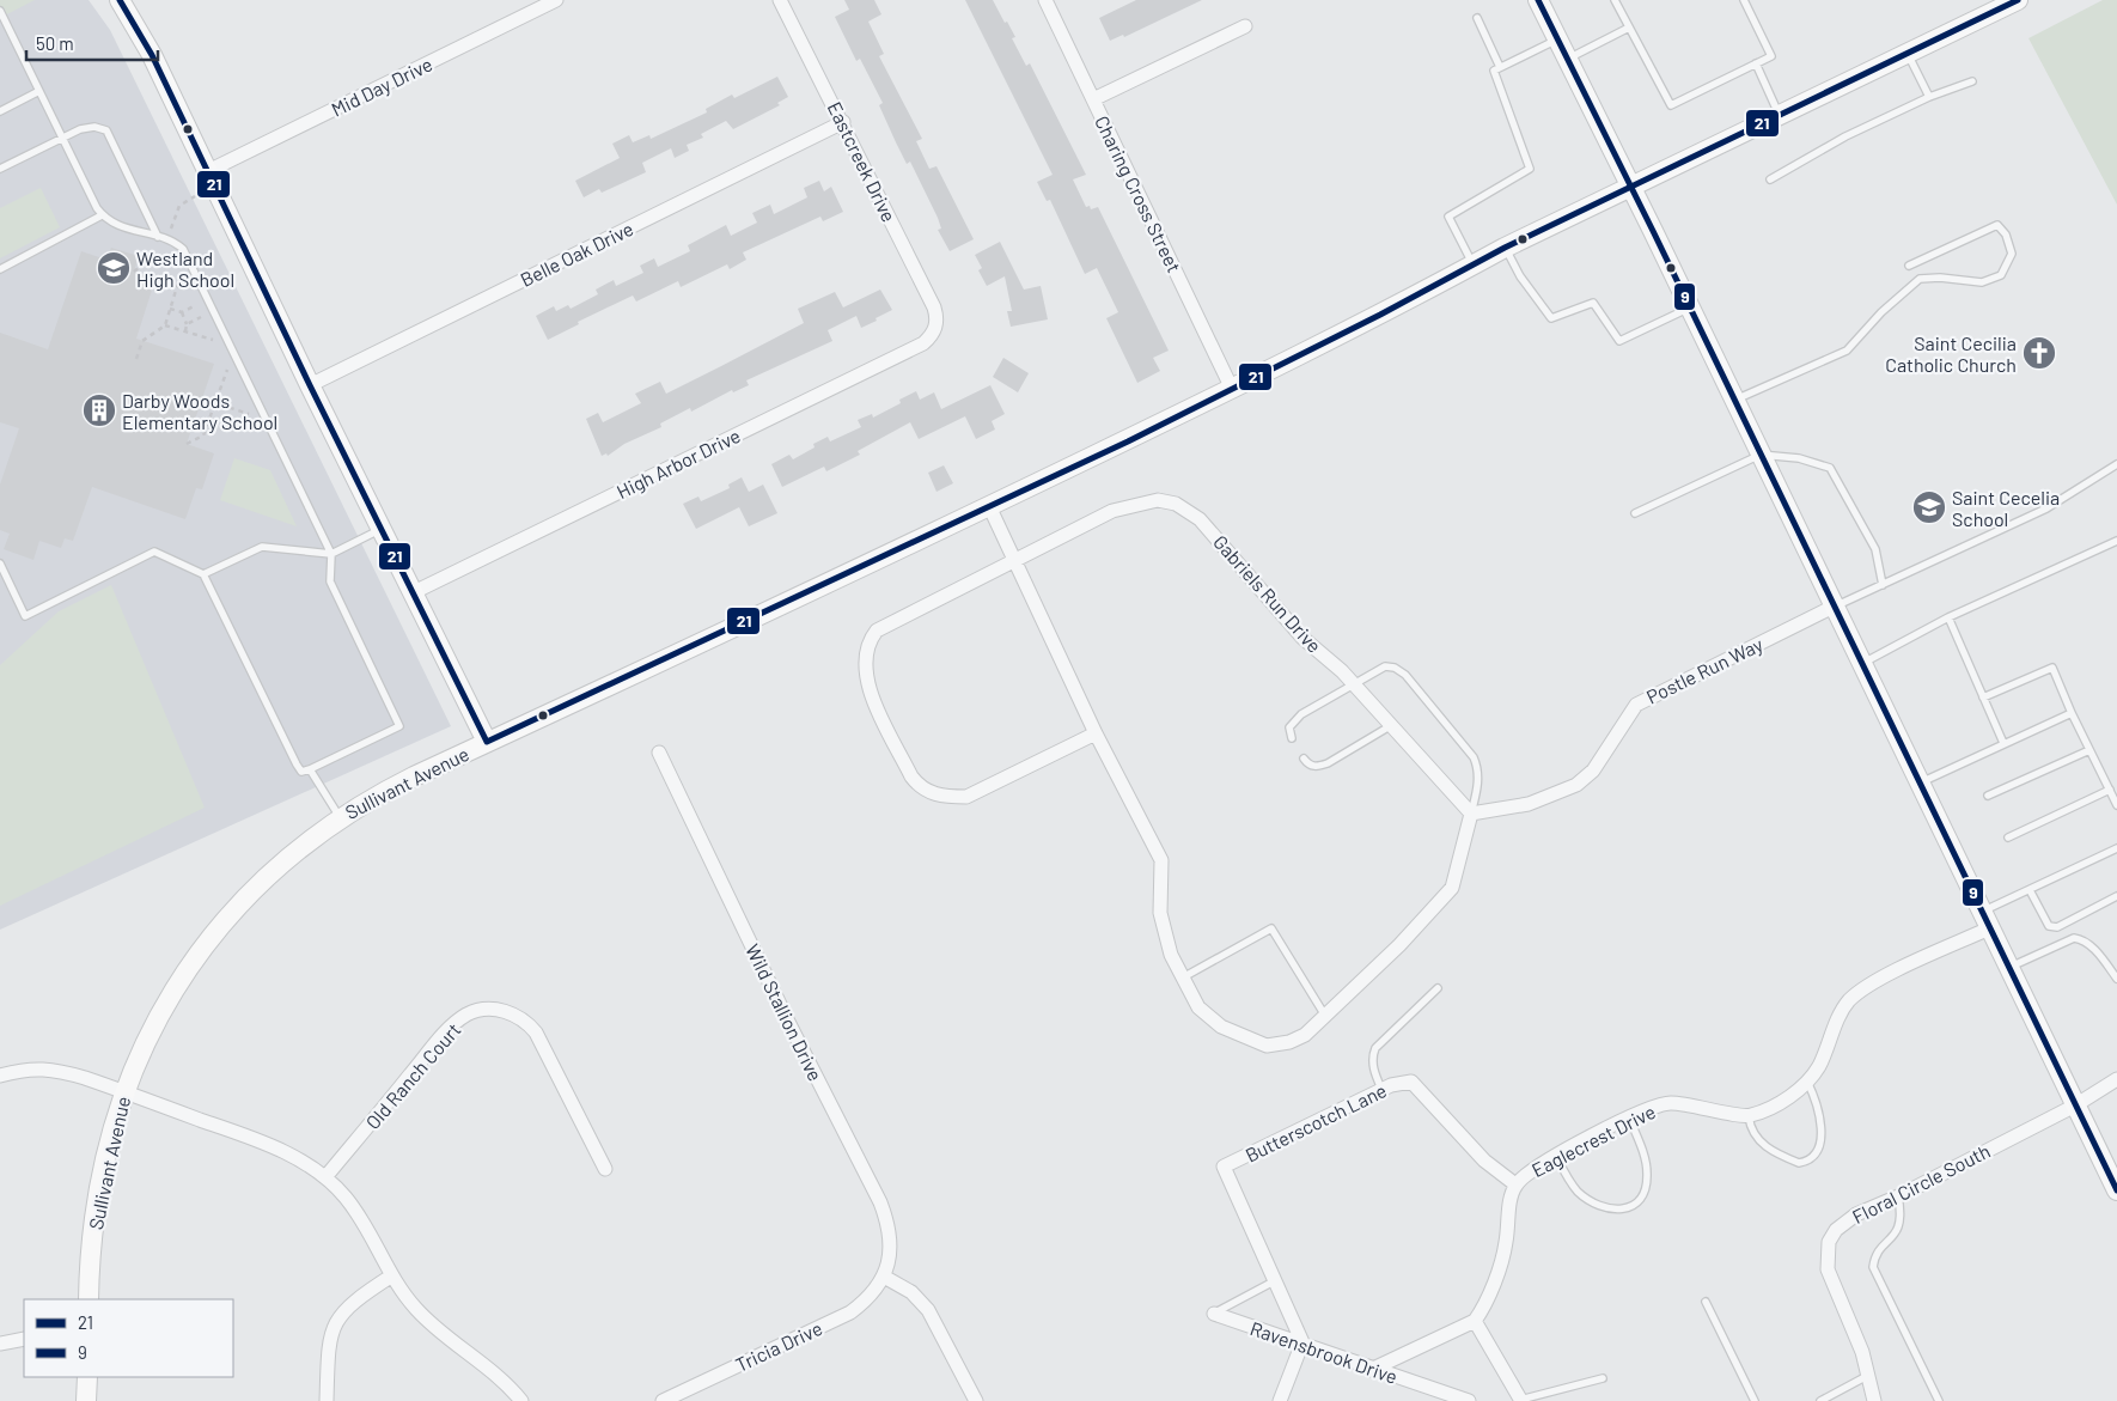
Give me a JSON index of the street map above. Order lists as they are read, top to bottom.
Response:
{
  "streets": {
    "street": [
      "Mid Day Drive",
      "Eastcreek Drive",
      "Charing Cross Street",
      "Belle Oak Drive",
      "High Arbor Drive",
      "Gabriels Run Drive",
      "Postle Run Way",
      "Sullivant Avenue",
      "Wild Stallion Drive",
      "Old Ranch Court",
      "Butterscotch Lane",
      "Eaglecrest Drive",
      "Floral Circle South",
      "Tricia Drive",
      "Ravensbrook Drive"
    ]
  },
  "crossings": [
    ["Eastcreek Drive", "Belle Oak Drive"],
    ["Eastcreek Drive", "High Arbor Drive"],
    ["Charing Cross Street", "Sullivant Avenue"],
    ["Gabriels Run Drive", "Postle Run Way"],
    ["Wild Stallion Drive", "Tricia Drive"],
    ["Butterscotch Lane", "Eaglecrest Drive"],
    ["Butterscotch Lane", "Ravensbrook Drive"]
  ],
  "places": {
    "school or university": ["Westland High School", "Saint Cecelia School"],
    "church": ["Saint Cecilia Catholic Church"],
    "building": ["Darby Woods Elementary School"]
  },
  "lines": ["transit line 21", "transit line 9"],
  "legend": ["21", "9"],
  "scale_bar": "50 m"
}
